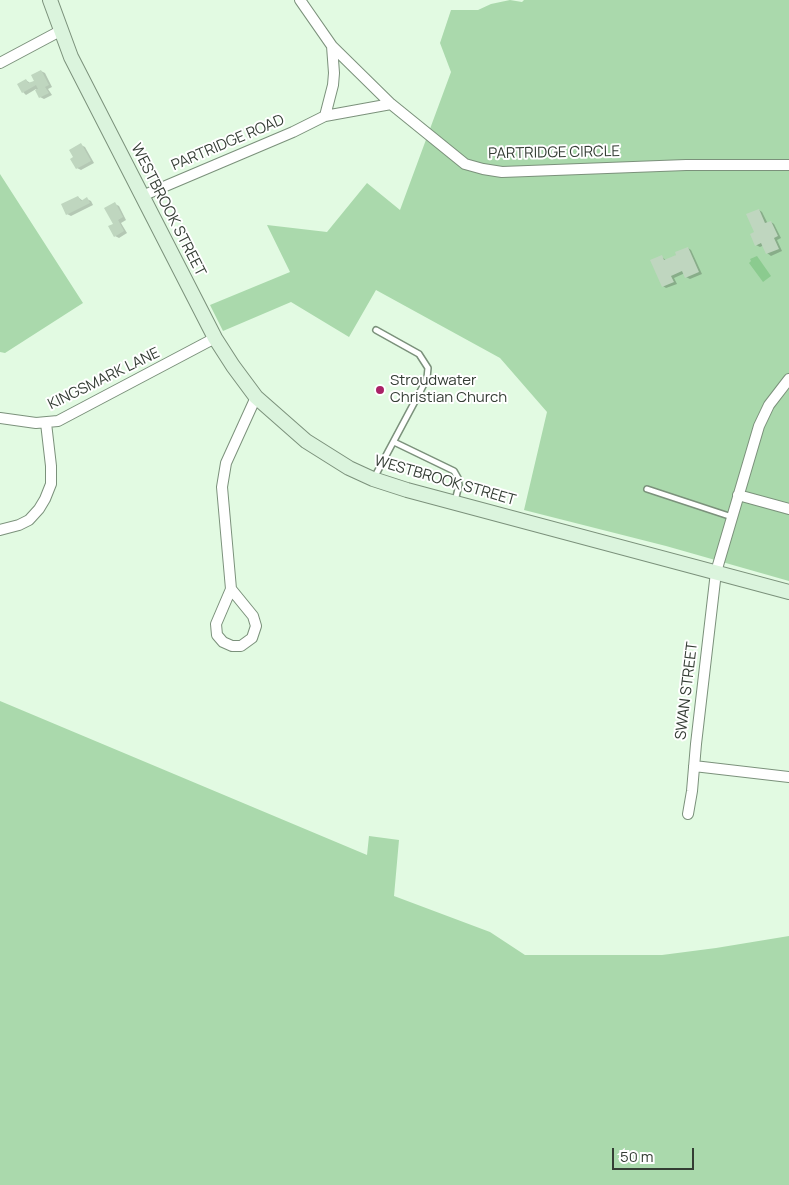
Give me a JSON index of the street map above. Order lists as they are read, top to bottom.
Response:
{
  "streets": {
    "main road": ["WESTBROOK STREET"],
    "street": [
      "PARTRIDGE ROAD",
      "PARTRIDGE CIRCLE",
      "KINGSMARK LANE",
      "SWAN STREET"
    ]
  },
  "crossings": [
    ["PARTRIDGE ROAD", "PARTRIDGE CIRCLE"],
    ["PARTRIDGE ROAD", "WESTBROOK STREET"],
    ["WESTBROOK STREET", "KINGSMARK LANE"],
    ["WESTBROOK STREET", "SWAN STREET"]
  ],
  "places": ["Stroudwater Christian Church"],
  "scale_bar": "50 m"
}
